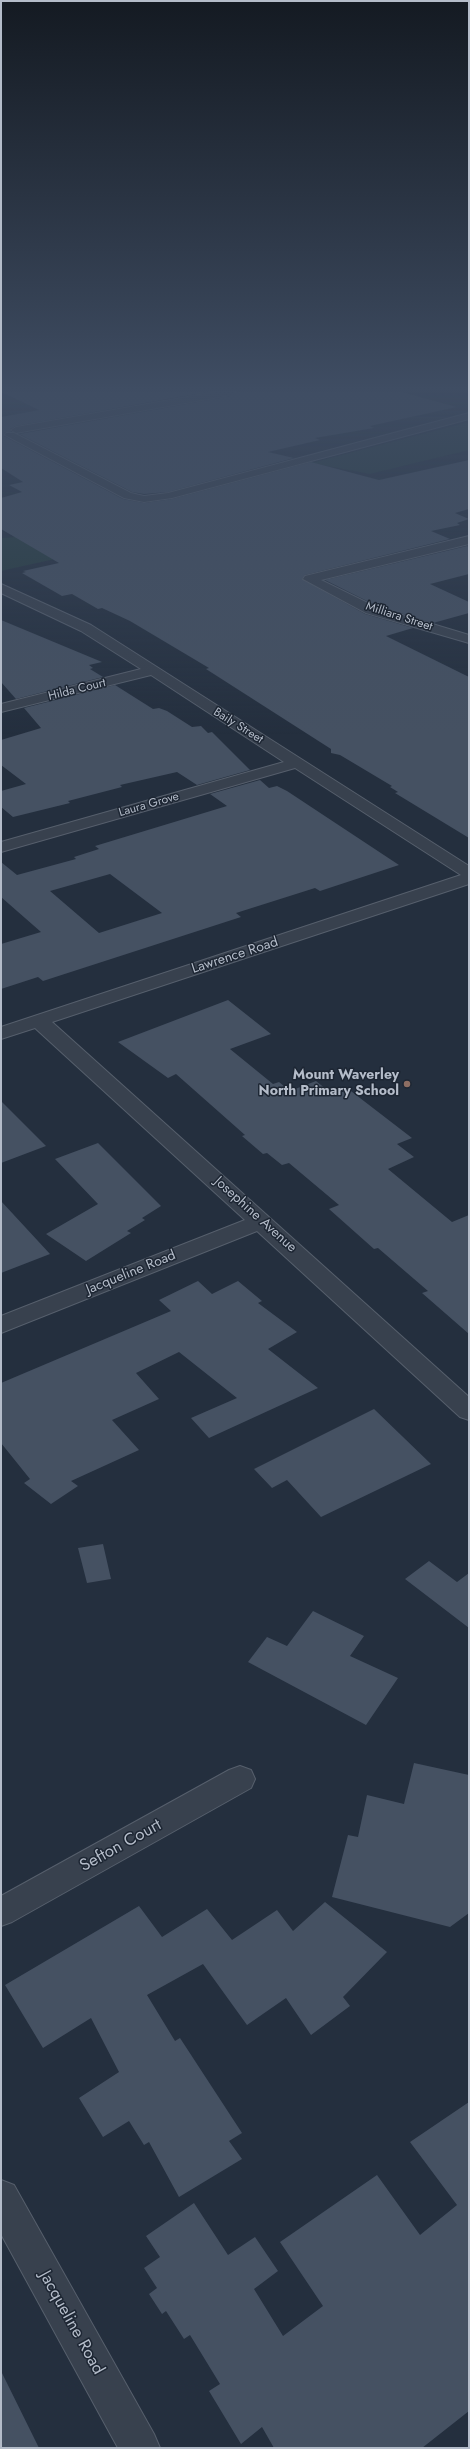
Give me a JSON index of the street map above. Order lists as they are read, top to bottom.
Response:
{
  "streets": {
    "street": [
      "Milliara Street",
      "Hilda Court",
      "Baily Street",
      "Laura Grove",
      "Lawrence Road",
      "Josephine Avenue",
      "Jacqueline Road",
      "Sefton Court"
    ]
  },
  "crossings": [
    ["Hilda Court", "Baily Street"],
    ["Baily Street", "Laura Grove"],
    ["Lawrence Road", "Josephine Avenue"],
    ["Josephine Avenue", "Jacqueline Road"]
  ],
  "places": ["Mount Waverley North Primary School"]
}
